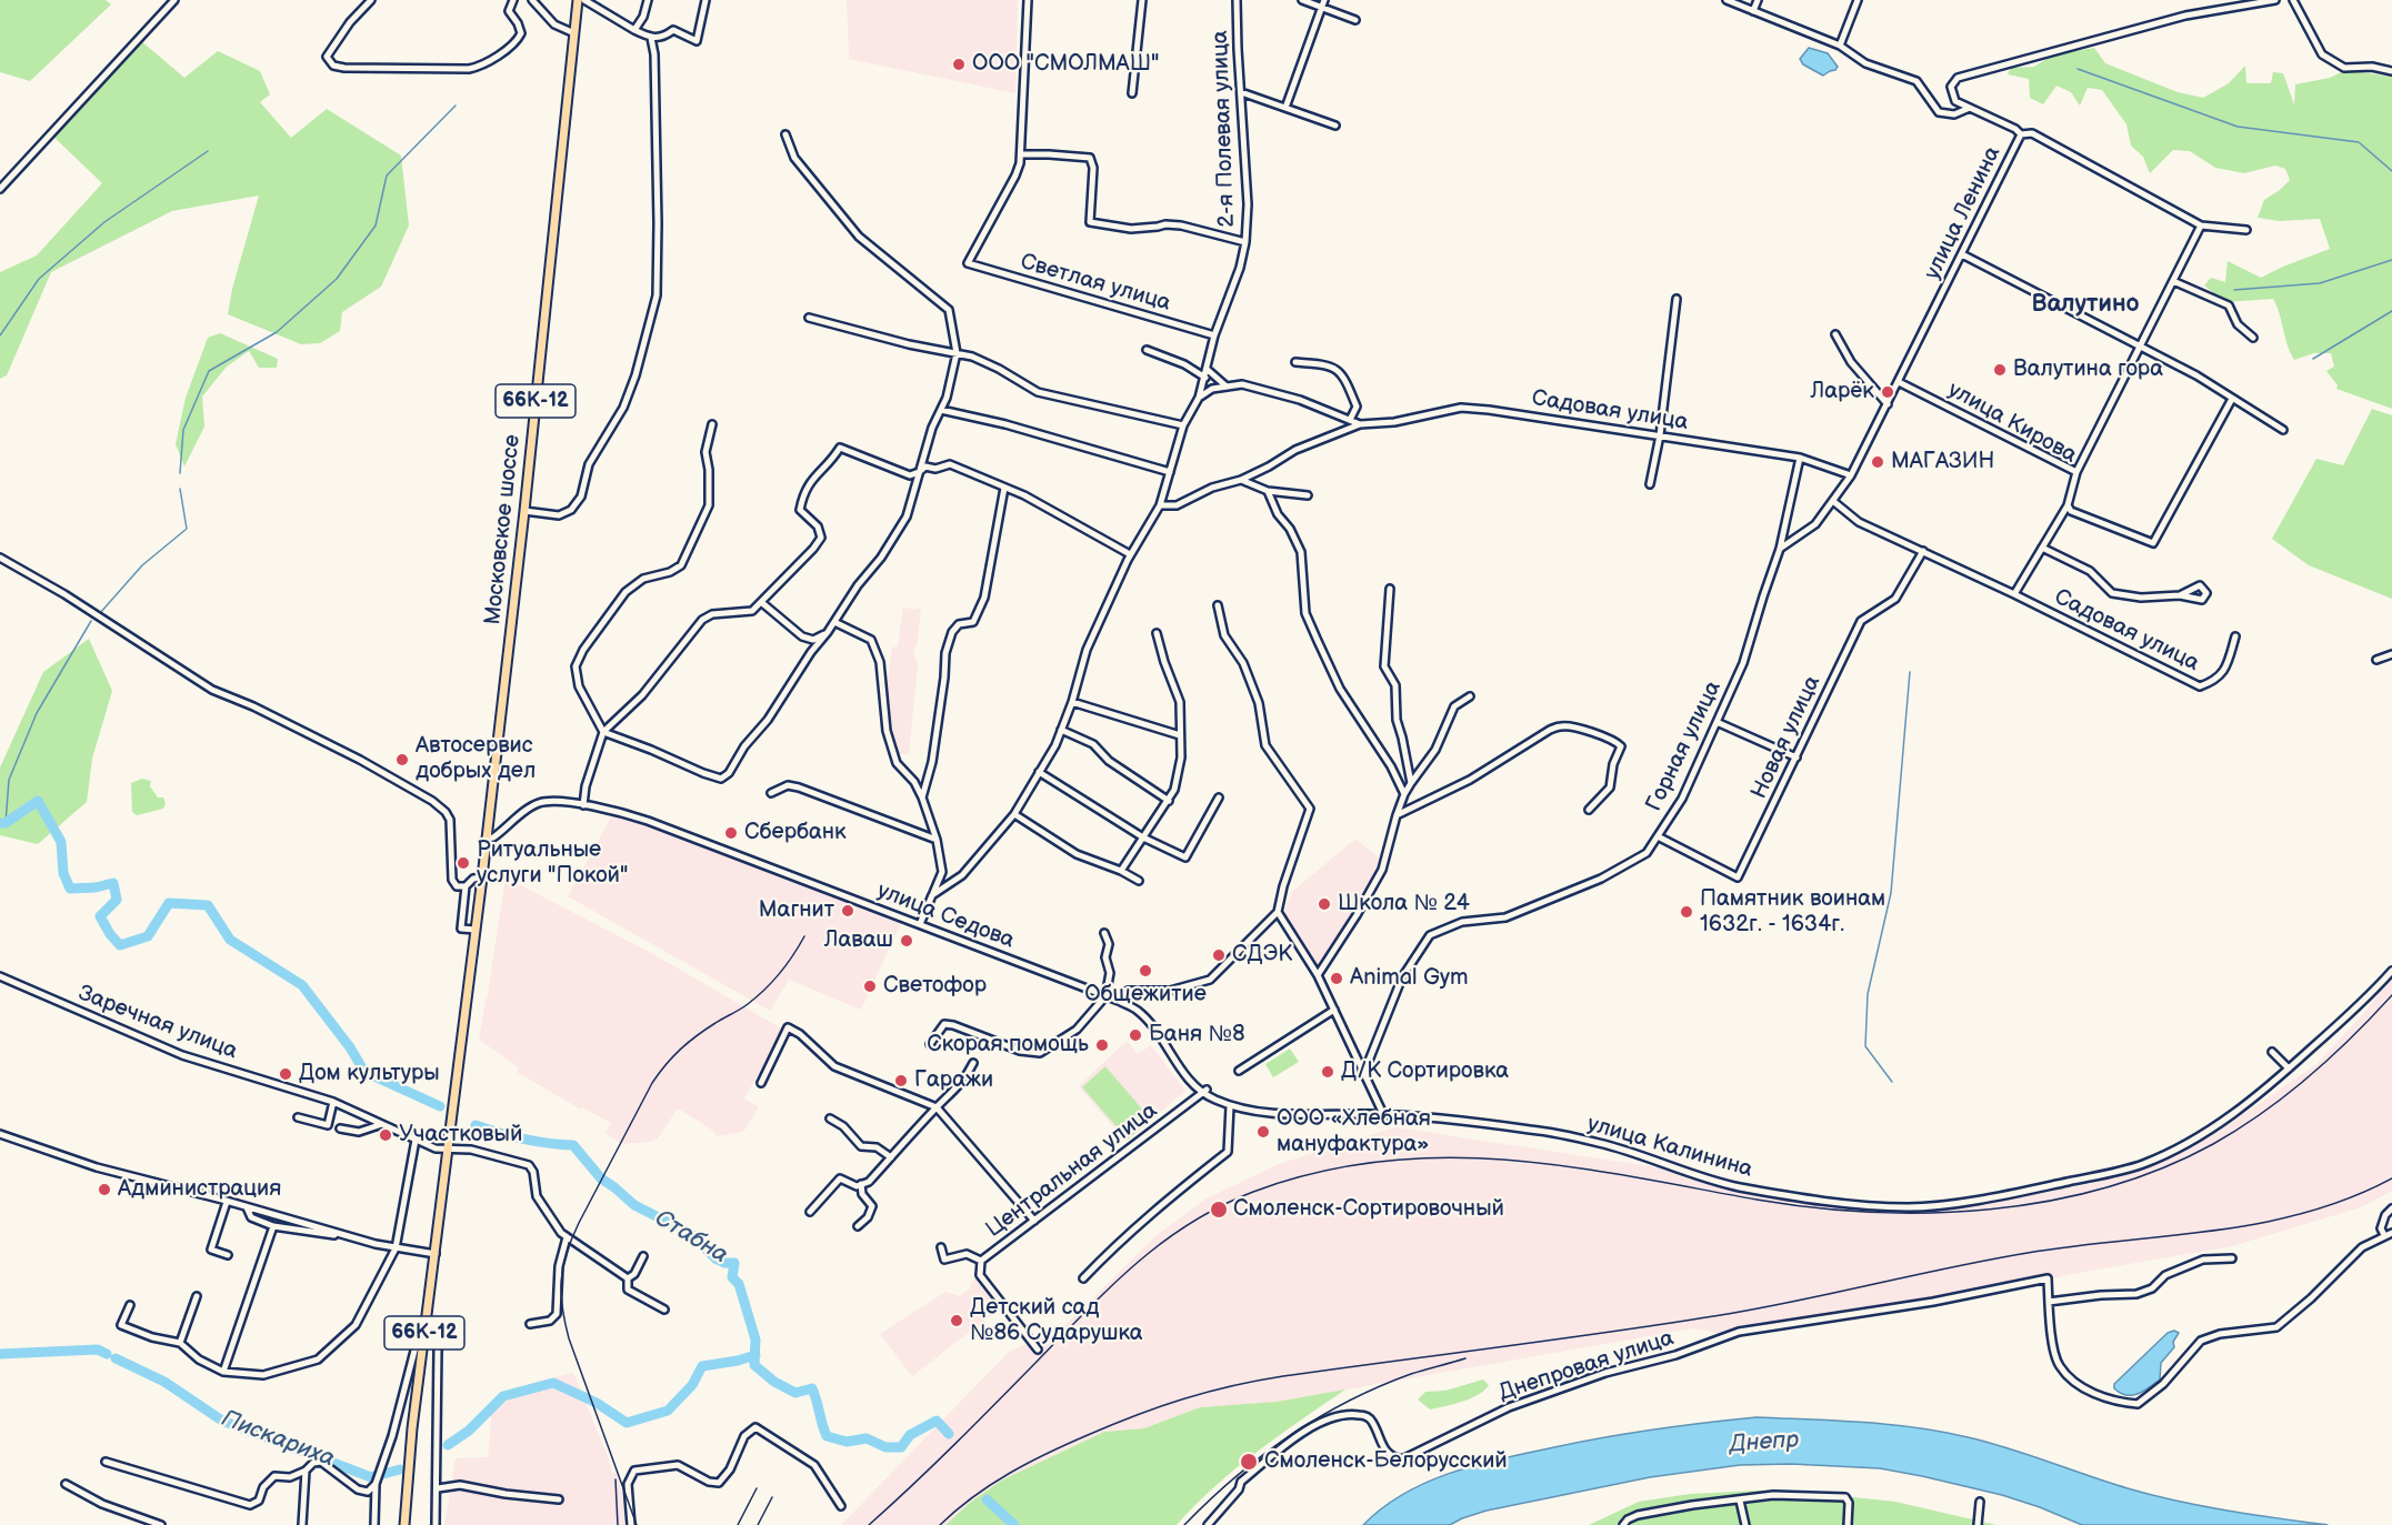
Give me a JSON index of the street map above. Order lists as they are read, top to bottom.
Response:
{
  "streets": {
    "main road": ["66К-12", "Московское шоссе"],
    "street": [
      "2-я Полевая улица",
      "улица Ленина",
      "Светлая улица",
      "Садовая улица",
      "улица Кирова",
      "Новая улица",
      "Горная улица",
      "улица Седова",
      "Заречная улица",
      "улица Калинина",
      "Центральная улица",
      "Днепровая улица"
    ]
  },
  "crossings": [
    ["2-я Полевая улица", "Светлая улица"],
    ["2-я Полевая улица", "Садовая улица"],
    ["улица Ленина", "Садовая улица"],
    ["улица Ленина", "улица Кирова"],
    ["улица Ленина", "Горная улица"],
    ["66К-12", "Московское шоссе"],
    ["66К-12", "Заречная улица"],
    ["Садовая улица", "улица Кирова"],
    ["Садовая улица", "Новая улица"],
    ["Садовая улица", "Горная улица"],
    ["Московское шоссе", "улица Седова"],
    ["Московское шоссе", "Заречная улица"],
    ["Новая улица", "Горная улица"],
    ["улица Седова", "улица Калинина"],
    ["улица Седова", "Центральная улица"]
  ],
  "districts": ["Валутино"],
  "water": ["Стабна", "Пискариха", "Днепр"],
  "places": [
    "ООО \"СМОЛМАШ\"",
    "Валутина гора",
    "Ларёк",
    "МАГАЗИН",
    "Автосервис добрых дел",
    "Сбербанк",
    "Ритуальные услуги \"Покой\"",
    "Школа № 24",
    "Магнит",
    "Памятник воинам 1632г. - 1634г.",
    "Лаваш",
    "СДЭК",
    "Общежитие",
    "Animal Gym",
    "Светофор",
    "Баня №8",
    "Скорая помощь",
    "Д/К Сортировка",
    "Дом культуры",
    "Гаражи",
    "ООО «Хлебная мануфактура»",
    "Участковый",
    "Администрация",
    "Смоленск-Сортировочный",
    "Детский сад №86 Сударушка",
    "Смоленск-Белорусский"
  ]
}
